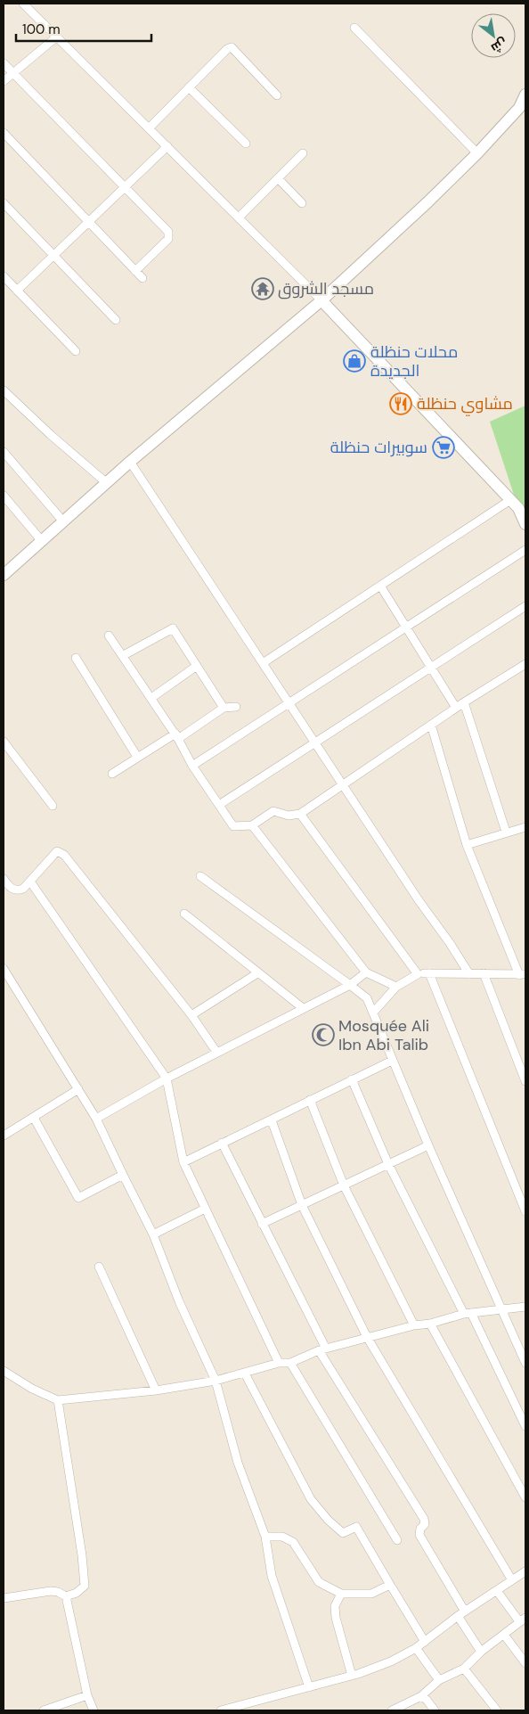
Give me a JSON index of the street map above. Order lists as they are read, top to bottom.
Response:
{
  "places": {
    "temple": ["مسجد الشروق"],
    "shop": ["محلات حنظلة الجديدة"],
    "restaurant": ["مشاوي حنظلة"],
    "supermarket": ["سوبيرات حنظلة"],
    "mosque": ["Mosquée Ali Ibn Abi Talib"]
  },
  "scale_bar": "100 m",
  "north": "bottom right"
}
